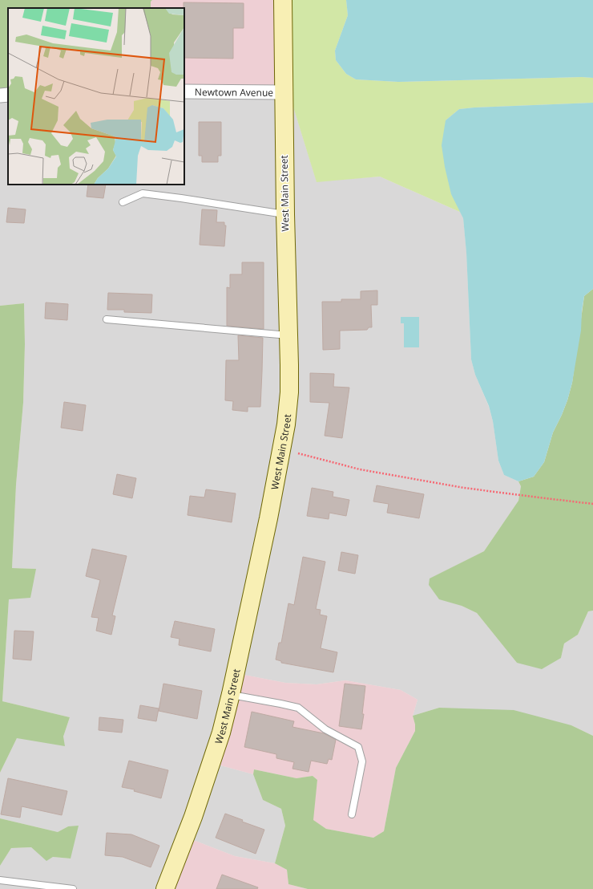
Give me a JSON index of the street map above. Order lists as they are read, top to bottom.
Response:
{
  "streets": {
    "main road": ["West Main Street"],
    "street": ["Newtown Avenue"]
  },
  "crossings": [
    ["Newtown Avenue", "West Main Street"]
  ]
}
